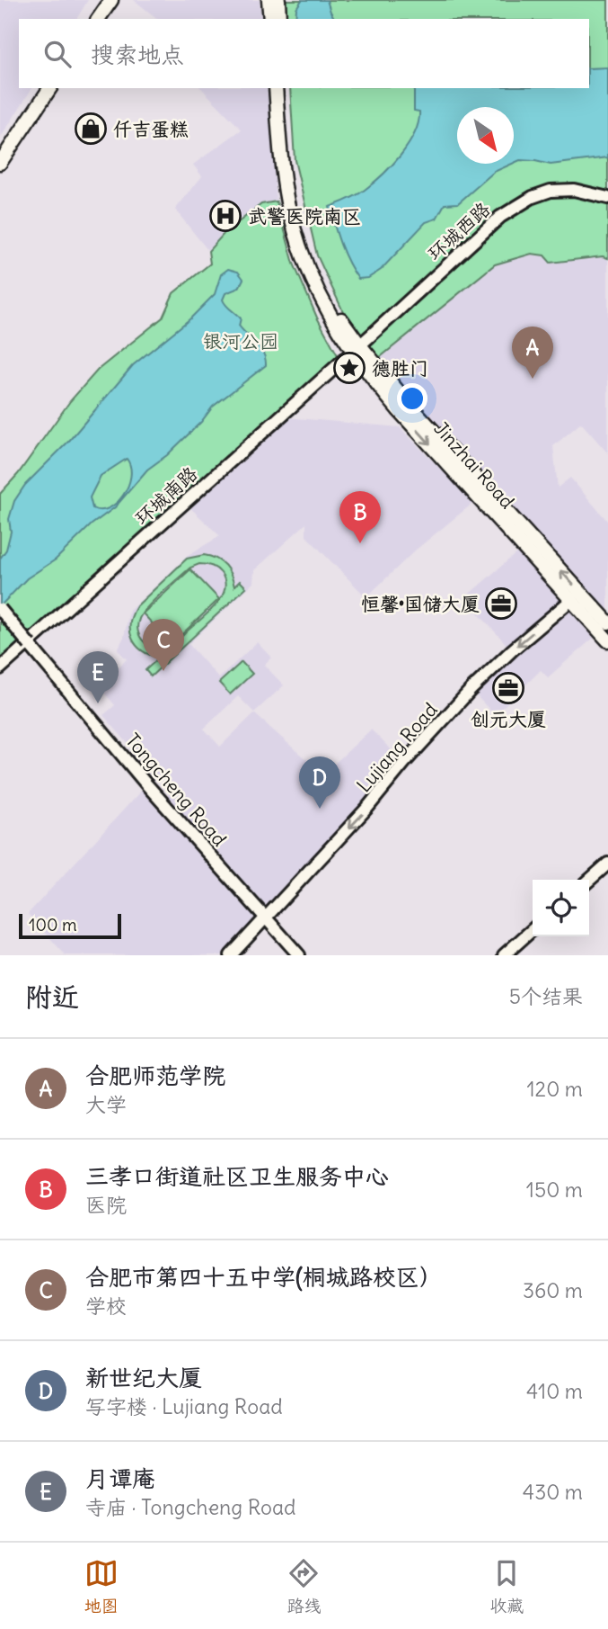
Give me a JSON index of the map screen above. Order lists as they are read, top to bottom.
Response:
{
  "streets": {
    "main road": ["Jinzhai Road"],
    "street": [
      "环城西路",
      "环城南路",
      "Lujiang Road",
      "Tongcheng Road"
    ]
  },
  "crossings": [
    ["环城西路", "Jinzhai Road"],
    ["环城西路", "环城南路"],
    ["Jinzhai Road", "环城南路"],
    ["Jinzhai Road", "Lujiang Road"],
    ["Lujiang Road", "Tongcheng Road"]
  ],
  "one_way": ["Lujiang Road"],
  "parks": ["银河公园"],
  "places": {
    "shop": ["仟吉蛋糕"],
    "hospital": ["武警医院南区"],
    "place": ["德胜门"],
    "office": ["恒馨•国储大厦", "创元大厦"]
  },
  "scale_bar": "100 m",
  "north": "bottom right",
  "page": {
    "search": "搜索地点",
    "pins": [
      "A",
      "B",
      "C",
      "E",
      "D"
    ],
    "scale": "100 m",
    "heading": ["附近", "5个结果"],
    "list": [
      {
        "mark": "A",
        "name": "合肥师范学院",
        "note": "大学",
        "value": "120 m"
      },
      {
        "mark": "B",
        "name": "三孝口街道社区卫生服务中心",
        "note": "医院",
        "value": "150 m"
      },
      {
        "mark": "C",
        "name": "合肥市第四十五中学(桐城路校区）",
        "note": "学校",
        "value": "360 m"
      },
      {
        "mark": "D",
        "name": "新世纪大厦",
        "note": "写字楼 · Lujiang Road",
        "value": "410 m"
      },
      {
        "mark": "E",
        "name": "月谭庵",
        "note": "寺庙 · Tongcheng Road",
        "value": "430 m"
      }
    ],
    "nav": ["地图", "路线", "收藏"]
  }
}
